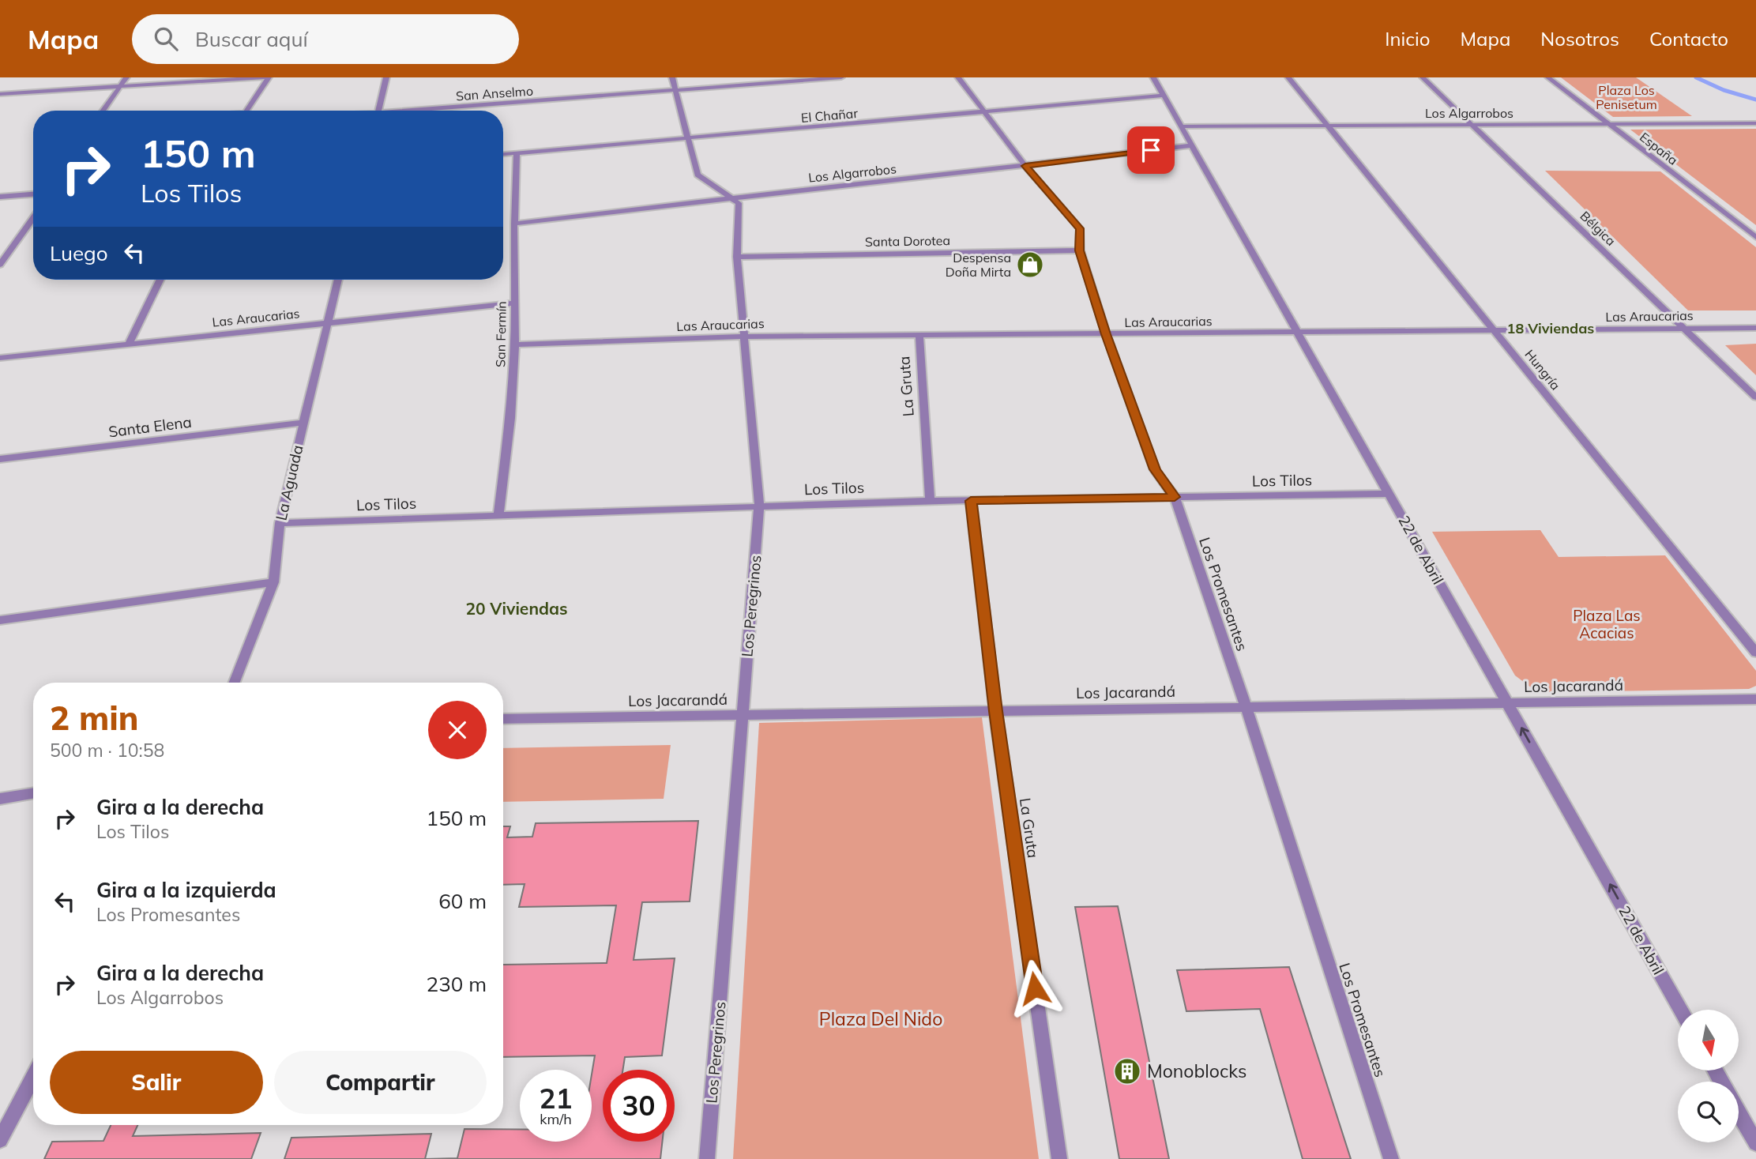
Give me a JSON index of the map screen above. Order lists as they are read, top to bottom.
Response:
{
  "streets": {
    "street": [
      "San Anselmo",
      "Los Algarrobos",
      "El Chañar",
      "España",
      "Bélgica",
      "Santa Dorotea",
      "Las Araucarias",
      "San Fermín",
      "Hungría",
      "La Gruta",
      "Santa Elena",
      "Los Tilos",
      "La Aguada",
      "22 de Abril",
      "Los Promesantes",
      "Los Peregrinos",
      "Los Jacarandá"
    ]
  },
  "crossings": [
    ["Los Algarrobos", "España"],
    ["Los Algarrobos", "Bélgica"],
    ["Los Algarrobos", "San Fermín"],
    ["Los Algarrobos", "Hungría"],
    ["Los Algarrobos", "22 de Abril"],
    ["Los Algarrobos", "Los Promesantes"],
    ["Los Algarrobos", "Los Peregrinos"],
    ["El Chañar", "San Fermín"],
    ["El Chañar", "22 de Abril"],
    ["El Chañar", "Los Promesantes"],
    ["Bélgica", "Las Araucarias"],
    ["Santa Dorotea", "Los Promesantes"],
    ["Santa Dorotea", "Los Peregrinos"],
    ["Las Araucarias", "San Fermín"],
    ["Las Araucarias", "Hungría"],
    ["Las Araucarias", "La Gruta"],
    ["Las Araucarias", "La Aguada"],
    ["Las Araucarias", "22 de Abril"],
    ["Las Araucarias", "Los Promesantes"],
    ["Las Araucarias", "Los Peregrinos"],
    ["San Fermín", "Los Tilos"],
    ["La Gruta", "Los Tilos"],
    ["La Gruta", "Los Jacarandá"],
    ["Santa Elena", "La Aguada"],
    ["Los Tilos", "La Aguada"],
    ["Los Tilos", "22 de Abril"],
    ["Los Tilos", "Los Promesantes"],
    ["Los Tilos", "Los Peregrinos"],
    ["22 de Abril", "Los Jacarandá"],
    ["Los Promesantes", "Los Jacarandá"],
    ["Los Peregrinos", "Los Jacarandá"]
  ],
  "districts": ["18 Viviendas", "20 Viviendas"],
  "parks": ["Plaza Los Penisetum", "Plaza Las Acacias", "Plaza Del Nido"],
  "places": {
    "shop": ["Despensa Doña Mirta"],
    "building": ["Monoblocks"]
  },
  "north": "bottom",
  "page": {
    "header": "Mapa",
    "search": "Buscar aquí",
    "nav": [
      "Inicio",
      "Mapa",
      "Nosotros",
      "Contacto"
    ],
    "turn": ["150 m", "Los Tilos"],
    "then": "Luego",
    "heading": ["2 min", "500 m · 10:58"],
    "list": [
      {
        "name": "Gira a la derecha",
        "note": "Los Tilos",
        "value": "150 m"
      },
      {
        "name": "Gira a la izquierda",
        "note": "Los Promesantes",
        "value": "60 m"
      },
      {
        "name": "Gira a la derecha",
        "note": "Los Algarrobos",
        "value": "230 m"
      }
    ],
    "buttons": ["Salir", "Compartir"],
    "speed": "21 km/h",
    "limit": "30"
  }
}
